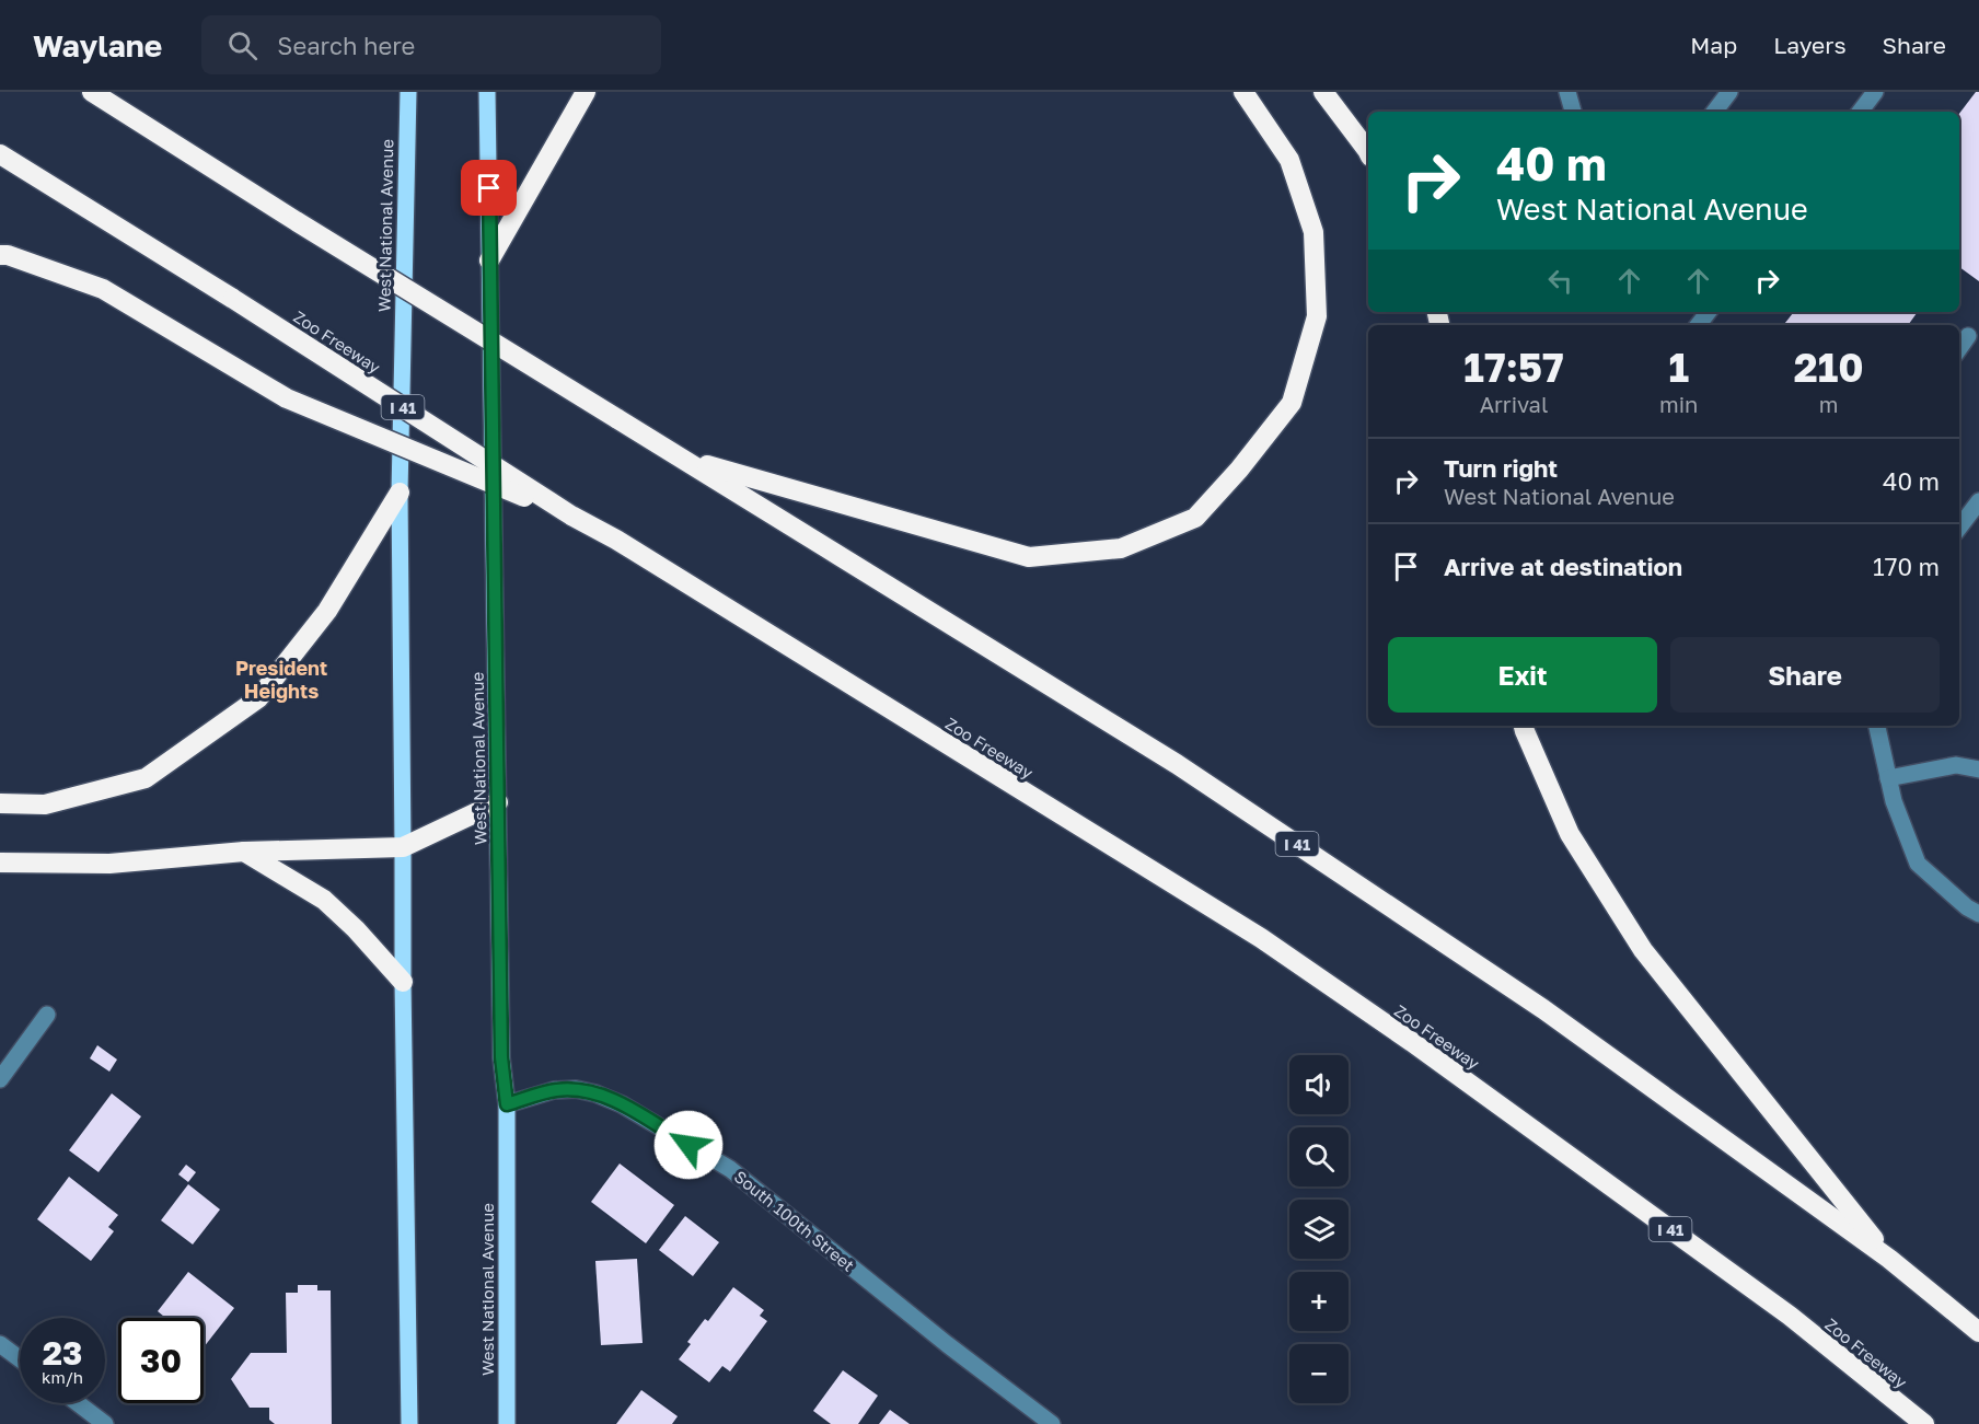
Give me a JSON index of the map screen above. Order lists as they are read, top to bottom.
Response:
{
  "streets": {
    "highway": ["Zoo Freeway", "I 41"],
    "main road": ["West National Avenue"],
    "street": ["South 100th Street"]
  },
  "crossings": [
    ["West National Avenue", "South 100th Street"]
  ],
  "districts": ["President Heights"],
  "page": {
    "header": "Waylane",
    "search": "Search here",
    "nav": ["Map", "Layers", "Share"],
    "turn": ["40 m", "West National Avenue"],
    "eta": [
      "17:57",
      "Arrival",
      "1",
      "min",
      "210",
      "m"
    ],
    "list": [
      {
        "name": "Turn right",
        "note": "West National Avenue",
        "value": "40 m"
      },
      {
        "name": "Arrive at destination",
        "value": "170 m"
      }
    ],
    "buttons": ["Exit", "Share"],
    "map_buttons": ["+", "−"],
    "speed": "23 km/h",
    "limit": "30"
  }
}
